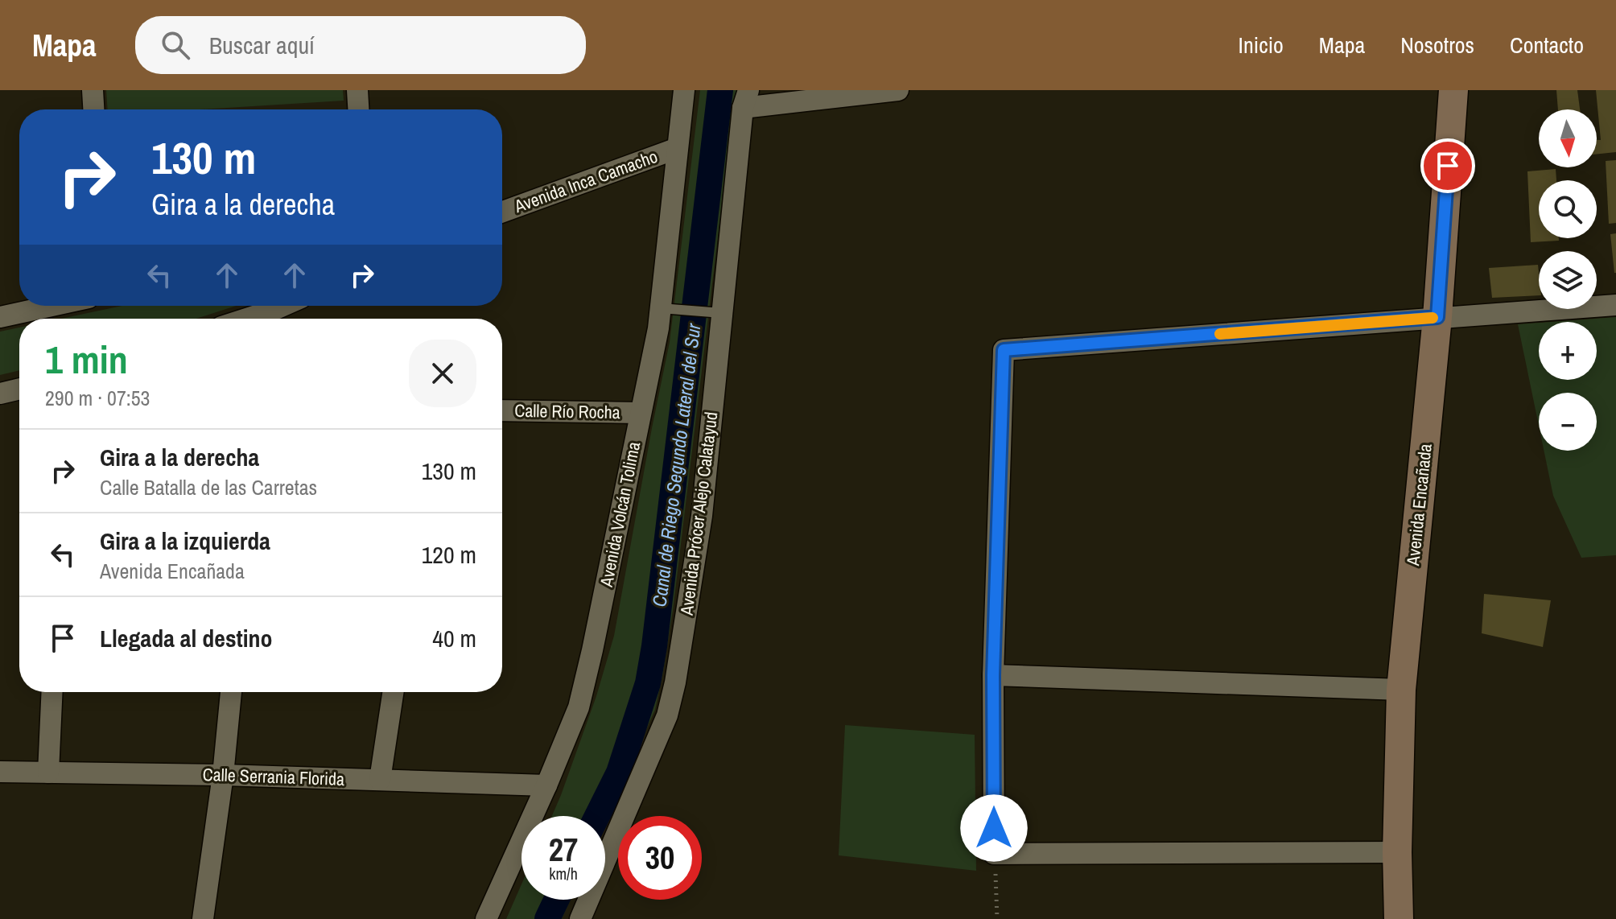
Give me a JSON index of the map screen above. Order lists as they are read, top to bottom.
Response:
{
  "streets": {
    "main road": ["Avenida Encañada"],
    "street": [
      "Avenida Inca Camacho",
      "Calle Río Rocha",
      "Avenida Prócer Alejo Calatayud",
      "Avenida Volcán Tolima",
      "Calle Serrania Florida"
    ]
  },
  "crossings": [
    ["Avenida Inca Camacho", "Avenida Volcán Tolima"],
    ["Calle Río Rocha", "Avenida Volcán Tolima"],
    ["Avenida Volcán Tolima", "Calle Serrania Florida"]
  ],
  "water": ["Canal de Riego Segundo Lateral del Sur"],
  "north": "bottom",
  "page": {
    "header": "Mapa",
    "search": "Buscar aquí",
    "nav": [
      "Inicio",
      "Mapa",
      "Nosotros",
      "Contacto"
    ],
    "map_buttons": ["+", "−"],
    "turn": ["130 m", "Gira a la derecha"],
    "heading": ["1 min", "290 m · 07:53"],
    "list": [
      {
        "name": "Gira a la derecha",
        "note": "Calle Batalla de las Carretas",
        "value": "130 m"
      },
      {
        "name": "Gira a la izquierda",
        "note": "Avenida Encañada",
        "value": "120 m"
      },
      {
        "name": "Llegada al destino",
        "value": "40 m"
      }
    ],
    "speed": "27 km/h",
    "limit": "30"
  }
}
